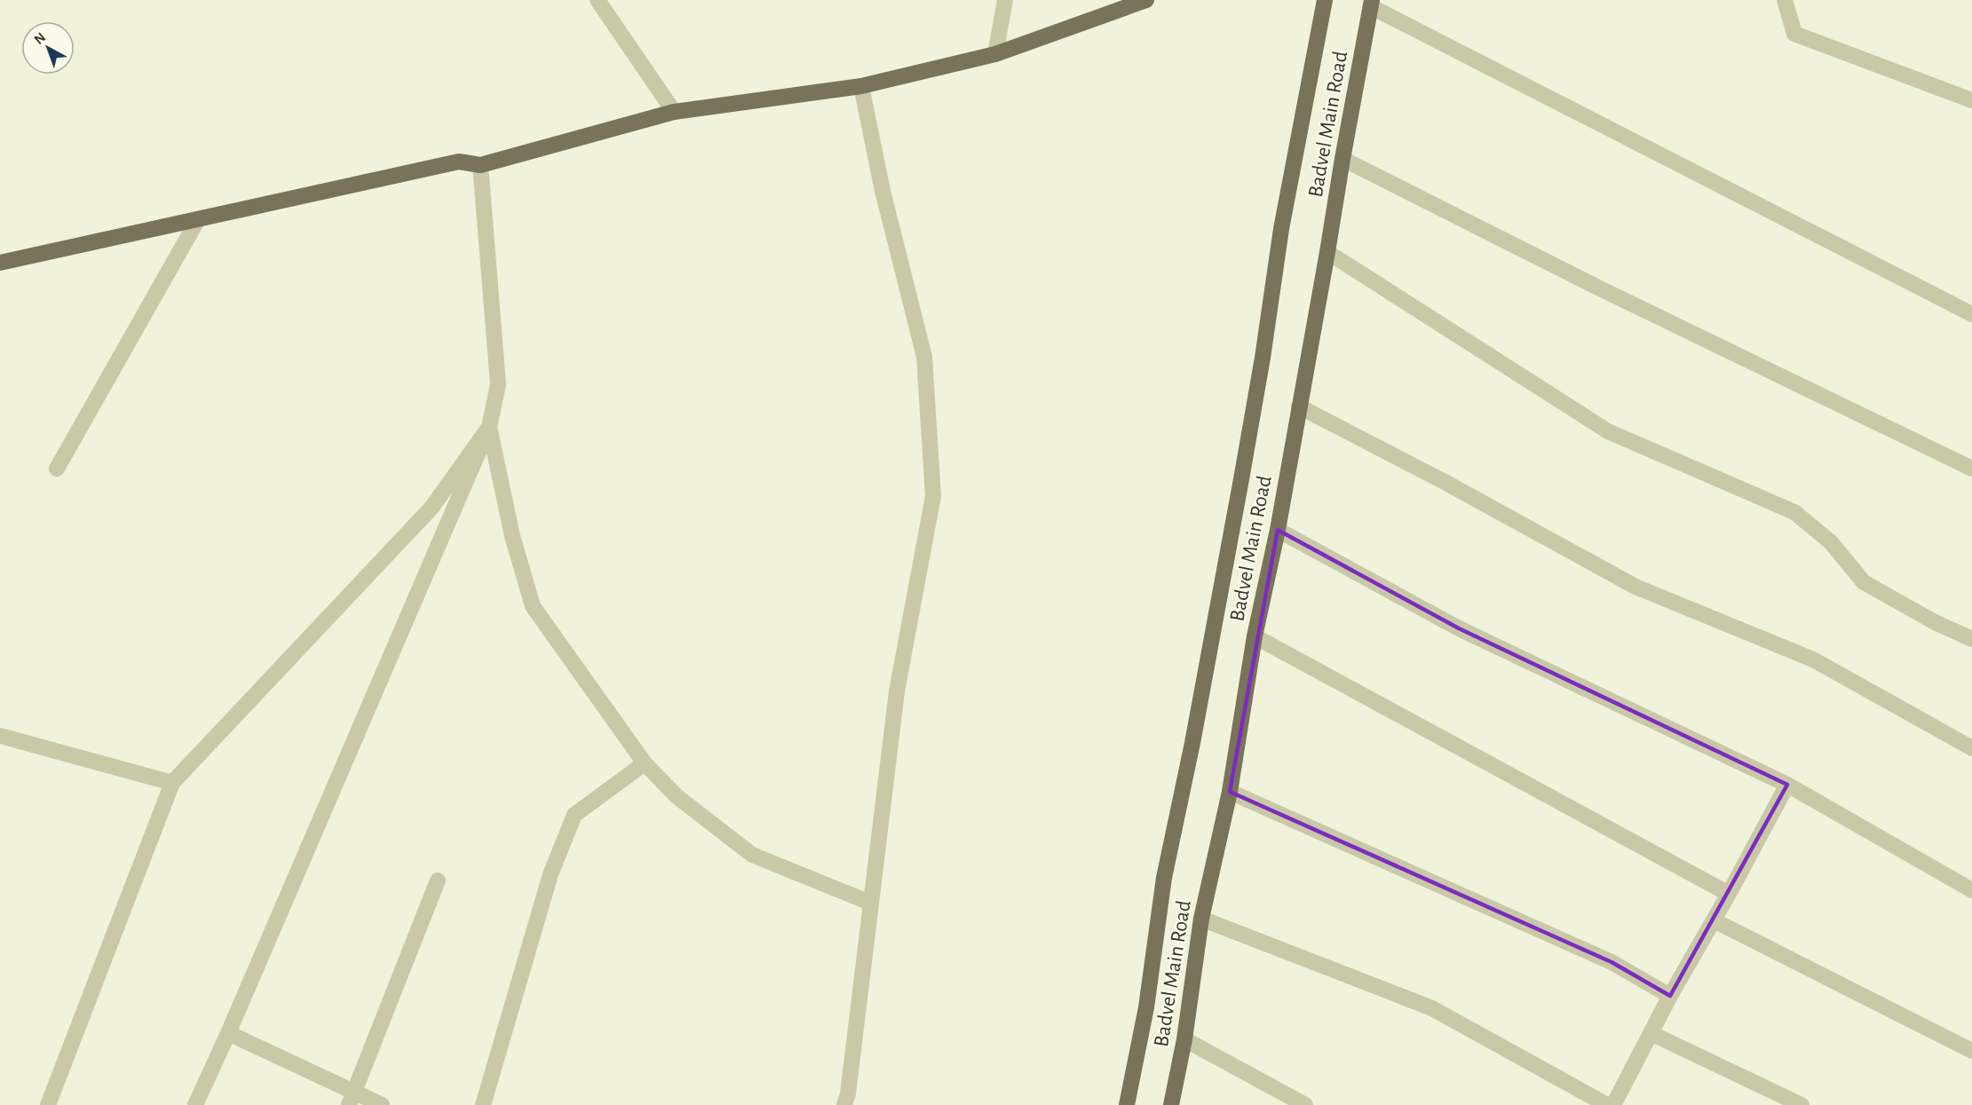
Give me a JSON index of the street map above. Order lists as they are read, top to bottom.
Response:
{
  "streets": {
    "main road": ["Badvel Main Road"]
  },
  "north": "top left"
}
